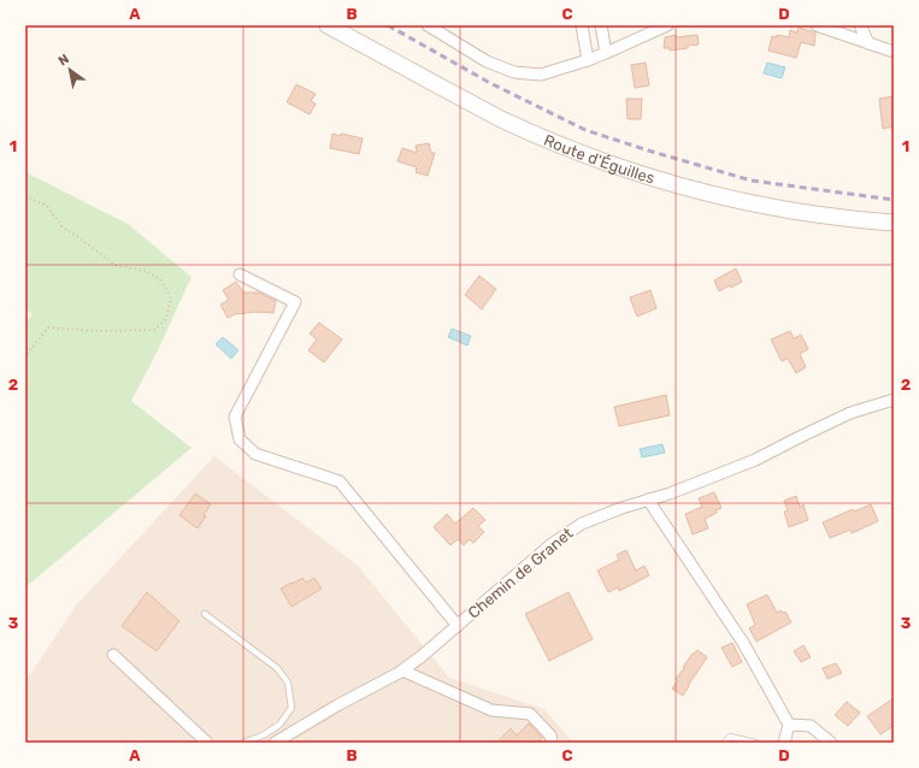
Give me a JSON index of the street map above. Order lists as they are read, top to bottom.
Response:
{
  "streets": {
    "street": ["Route d'Éguilles", "Chemin de Granet"]
  },
  "north": "top left",
  "grid": {
    "columns": [
      "A",
      "B",
      "C",
      "D"
    ],
    "rows": ["1", "2", "3"]
  }
}
